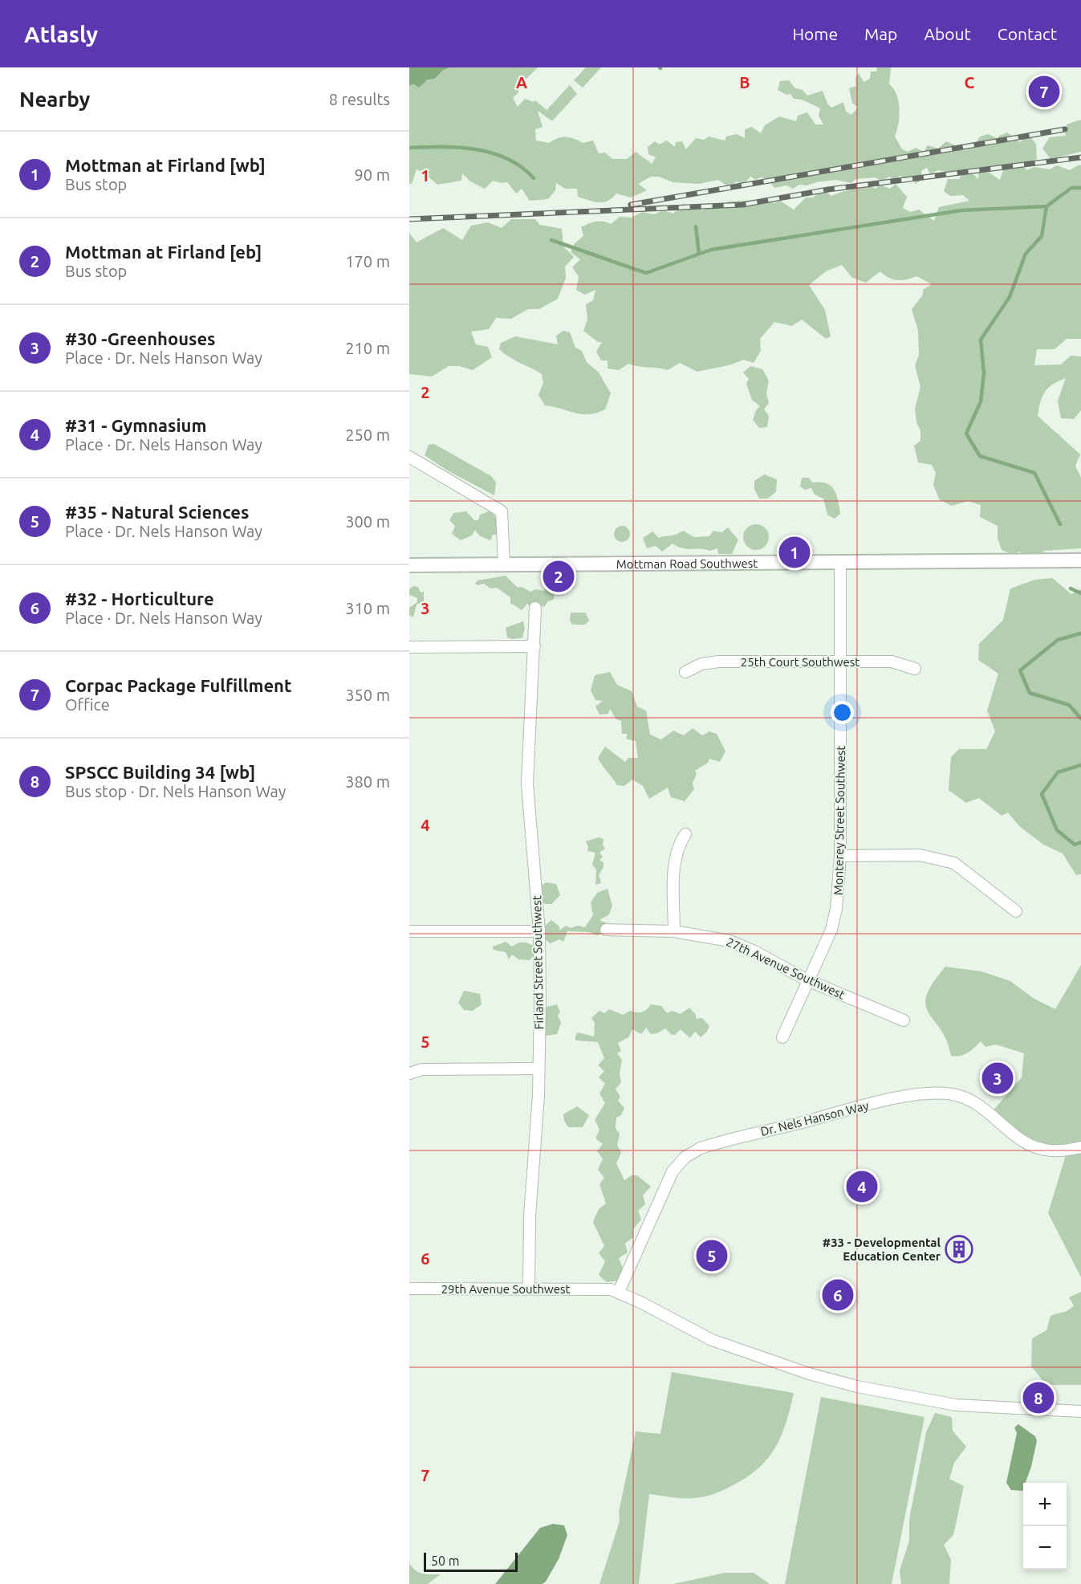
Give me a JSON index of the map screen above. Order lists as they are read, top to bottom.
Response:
{
  "streets": {
    "street": [
      "Mottman Road Southwest",
      "25th Court Southwest",
      "Monterey Street Southwest",
      "Firland Street Southwest",
      "27th Avenue Southwest",
      "Dr. Nels Hanson Way",
      "29th Avenue Southwest"
    ]
  },
  "crossings": [
    ["Mottman Road Southwest", "Monterey Street Southwest"],
    ["25th Court Southwest", "Monterey Street Southwest"],
    ["Monterey Street Southwest", "27th Avenue Southwest"],
    ["Firland Street Southwest", "29th Avenue Southwest"],
    ["Dr. Nels Hanson Way", "29th Avenue Southwest"]
  ],
  "places": {
    "building": ["#33 - Developmental Education Center"]
  },
  "scale_bar": "50 m",
  "page": {
    "header": "Atlasly",
    "nav": [
      "Home",
      "Map",
      "About",
      "Contact"
    ],
    "heading": ["Nearby", "8 results"],
    "pins": [
      "7",
      "1",
      "2",
      "3",
      "4",
      "5",
      "6",
      "8"
    ],
    "list": [
      {
        "mark": "1",
        "name": "Mottman at Firland [wb]",
        "note": "Bus stop",
        "value": "90 m"
      },
      {
        "mark": "2",
        "name": "Mottman at Firland [eb]",
        "note": "Bus stop",
        "value": "170 m"
      },
      {
        "mark": "3",
        "name": "#30 -Greenhouses",
        "note": "Place · Dr. Nels Hanson Way",
        "value": "210 m"
      },
      {
        "mark": "4",
        "name": "#31 - Gymnasium",
        "note": "Place · Dr. Nels Hanson Way",
        "value": "250 m"
      },
      {
        "mark": "5",
        "name": "#35 - Natural Sciences",
        "note": "Place · Dr. Nels Hanson Way",
        "value": "300 m"
      },
      {
        "mark": "6",
        "name": "#32 - Horticulture",
        "note": "Place · Dr. Nels Hanson Way",
        "value": "310 m"
      },
      {
        "mark": "7",
        "name": "Corpac Package Fulfillment",
        "note": "Office",
        "value": "350 m"
      },
      {
        "mark": "8",
        "name": "SPSCC Building 34 [wb]",
        "note": "Bus stop · Dr. Nels Hanson Way",
        "value": "380 m"
      }
    ],
    "map_buttons": ["+", "−"],
    "scale": "50 m"
  },
  "grid": {
    "columns": ["A", "B", "C"],
    "rows": [
      "1",
      "2",
      "3",
      "4",
      "5",
      "6",
      "7"
    ]
  }
}
